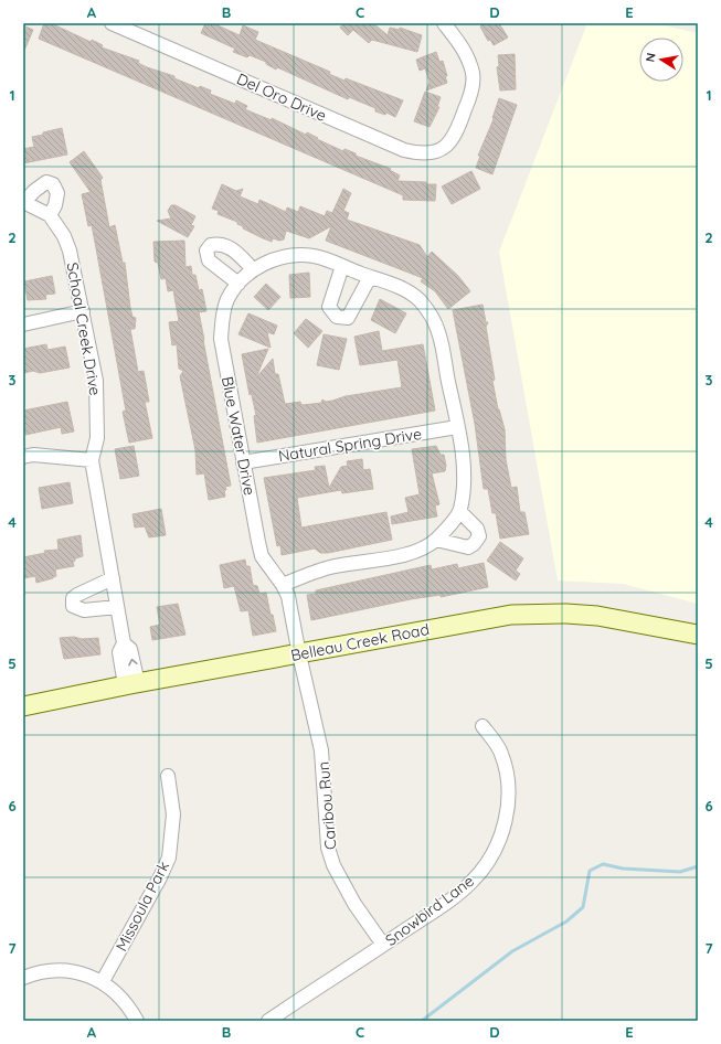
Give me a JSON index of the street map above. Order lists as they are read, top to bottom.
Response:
{
  "streets": {
    "main road": ["Belleau Creek Road"],
    "street": [
      "Del Oro Drive",
      "Schoal Creek Drive",
      "Blue Water Drive",
      "Natural Spring Drive",
      "Caribou Run",
      "Missoula Park",
      "Snowbird Lane"
    ]
  },
  "crossings": [
    ["Schoal Creek Drive", "Belleau Creek Road"],
    ["Blue Water Drive", "Natural Spring Drive"],
    ["Blue Water Drive", "Belleau Creek Road"],
    ["Blue Water Drive", "Caribou Run"],
    ["Belleau Creek Road", "Caribou Run"],
    ["Caribou Run", "Snowbird Lane"]
  ],
  "north": "left",
  "grid": {
    "columns": [
      "A",
      "B",
      "C",
      "D",
      "E"
    ],
    "rows": [
      "1",
      "2",
      "3",
      "4",
      "5",
      "6",
      "7"
    ]
  }
}
